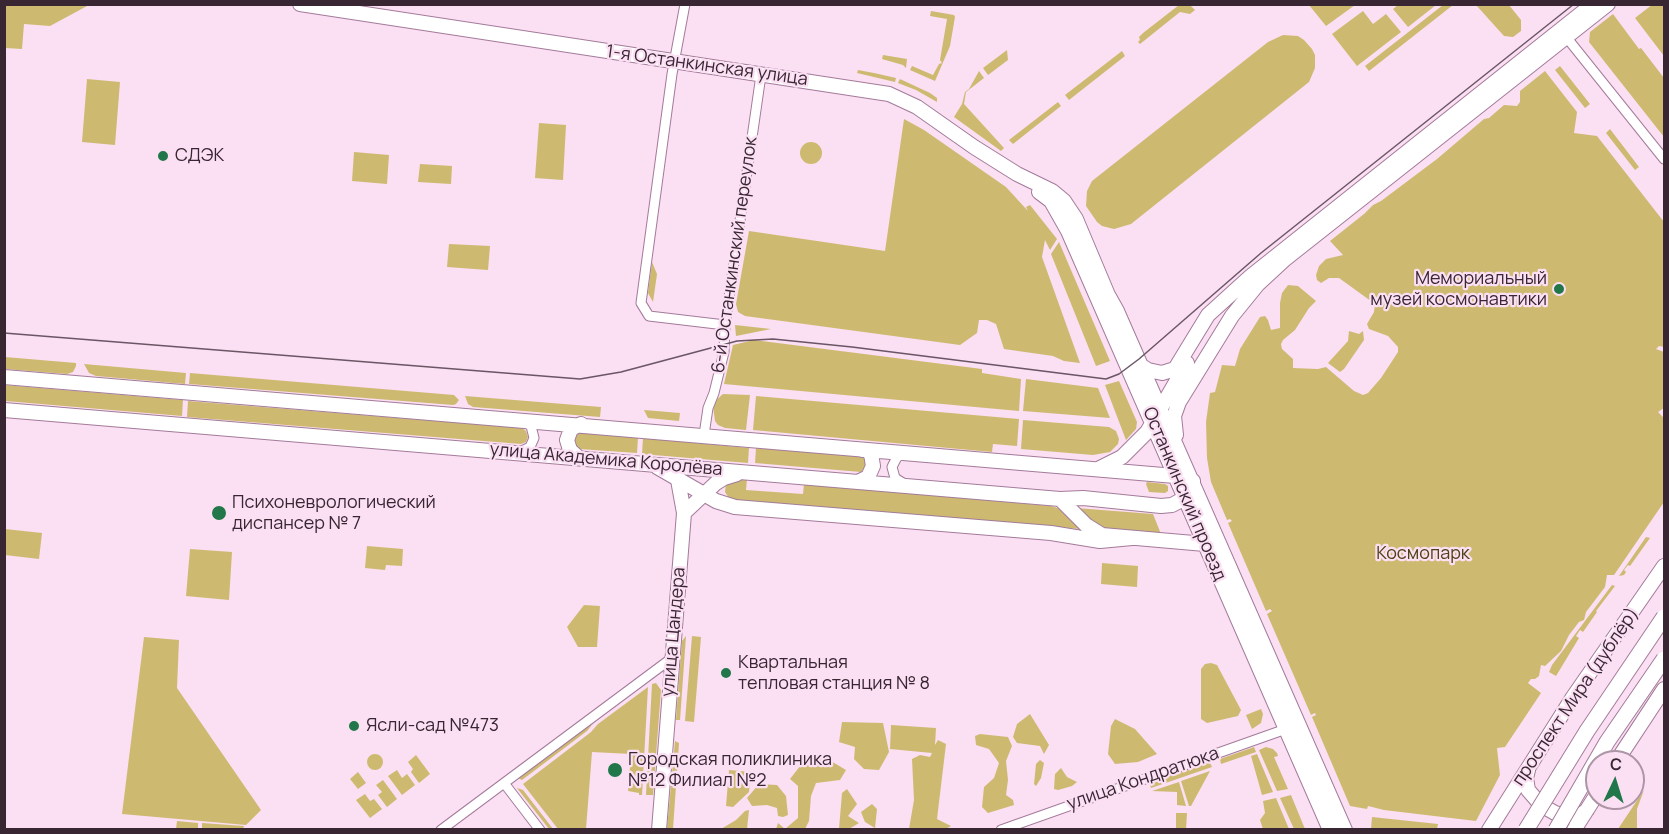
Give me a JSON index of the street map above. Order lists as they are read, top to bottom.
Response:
{
  "streets": {
    "street": [
      "1-я Останкинская улица",
      "6-й Останкинский переулок",
      "улица Академика Королёва",
      "Останкинский проезд",
      "улица Цандера",
      "проспект Мира (дублёр)",
      "улица Кондратюка"
    ]
  },
  "crossings": [
    ["1-я Останкинская улица", "6-й Останкинский переулок"],
    ["1-я Останкинская улица", "Останкинский проезд"],
    ["6-й Останкинский переулок", "улица Академика Королёва"],
    ["улица Академика Королёва", "Останкинский проезд"],
    ["Останкинский проезд", "улица Кондратюка"]
  ],
  "parks": ["Космопарк"],
  "places": [
    "СДЭК",
    "Мемориальный музей космонавтики",
    "Психоневрологический диспансер № 7",
    "Квартальная тепловая станция № 8",
    "Ясли-сад №473",
    "Городская поликлиника №12 Филиал №2"
  ],
  "north": "top"
}
